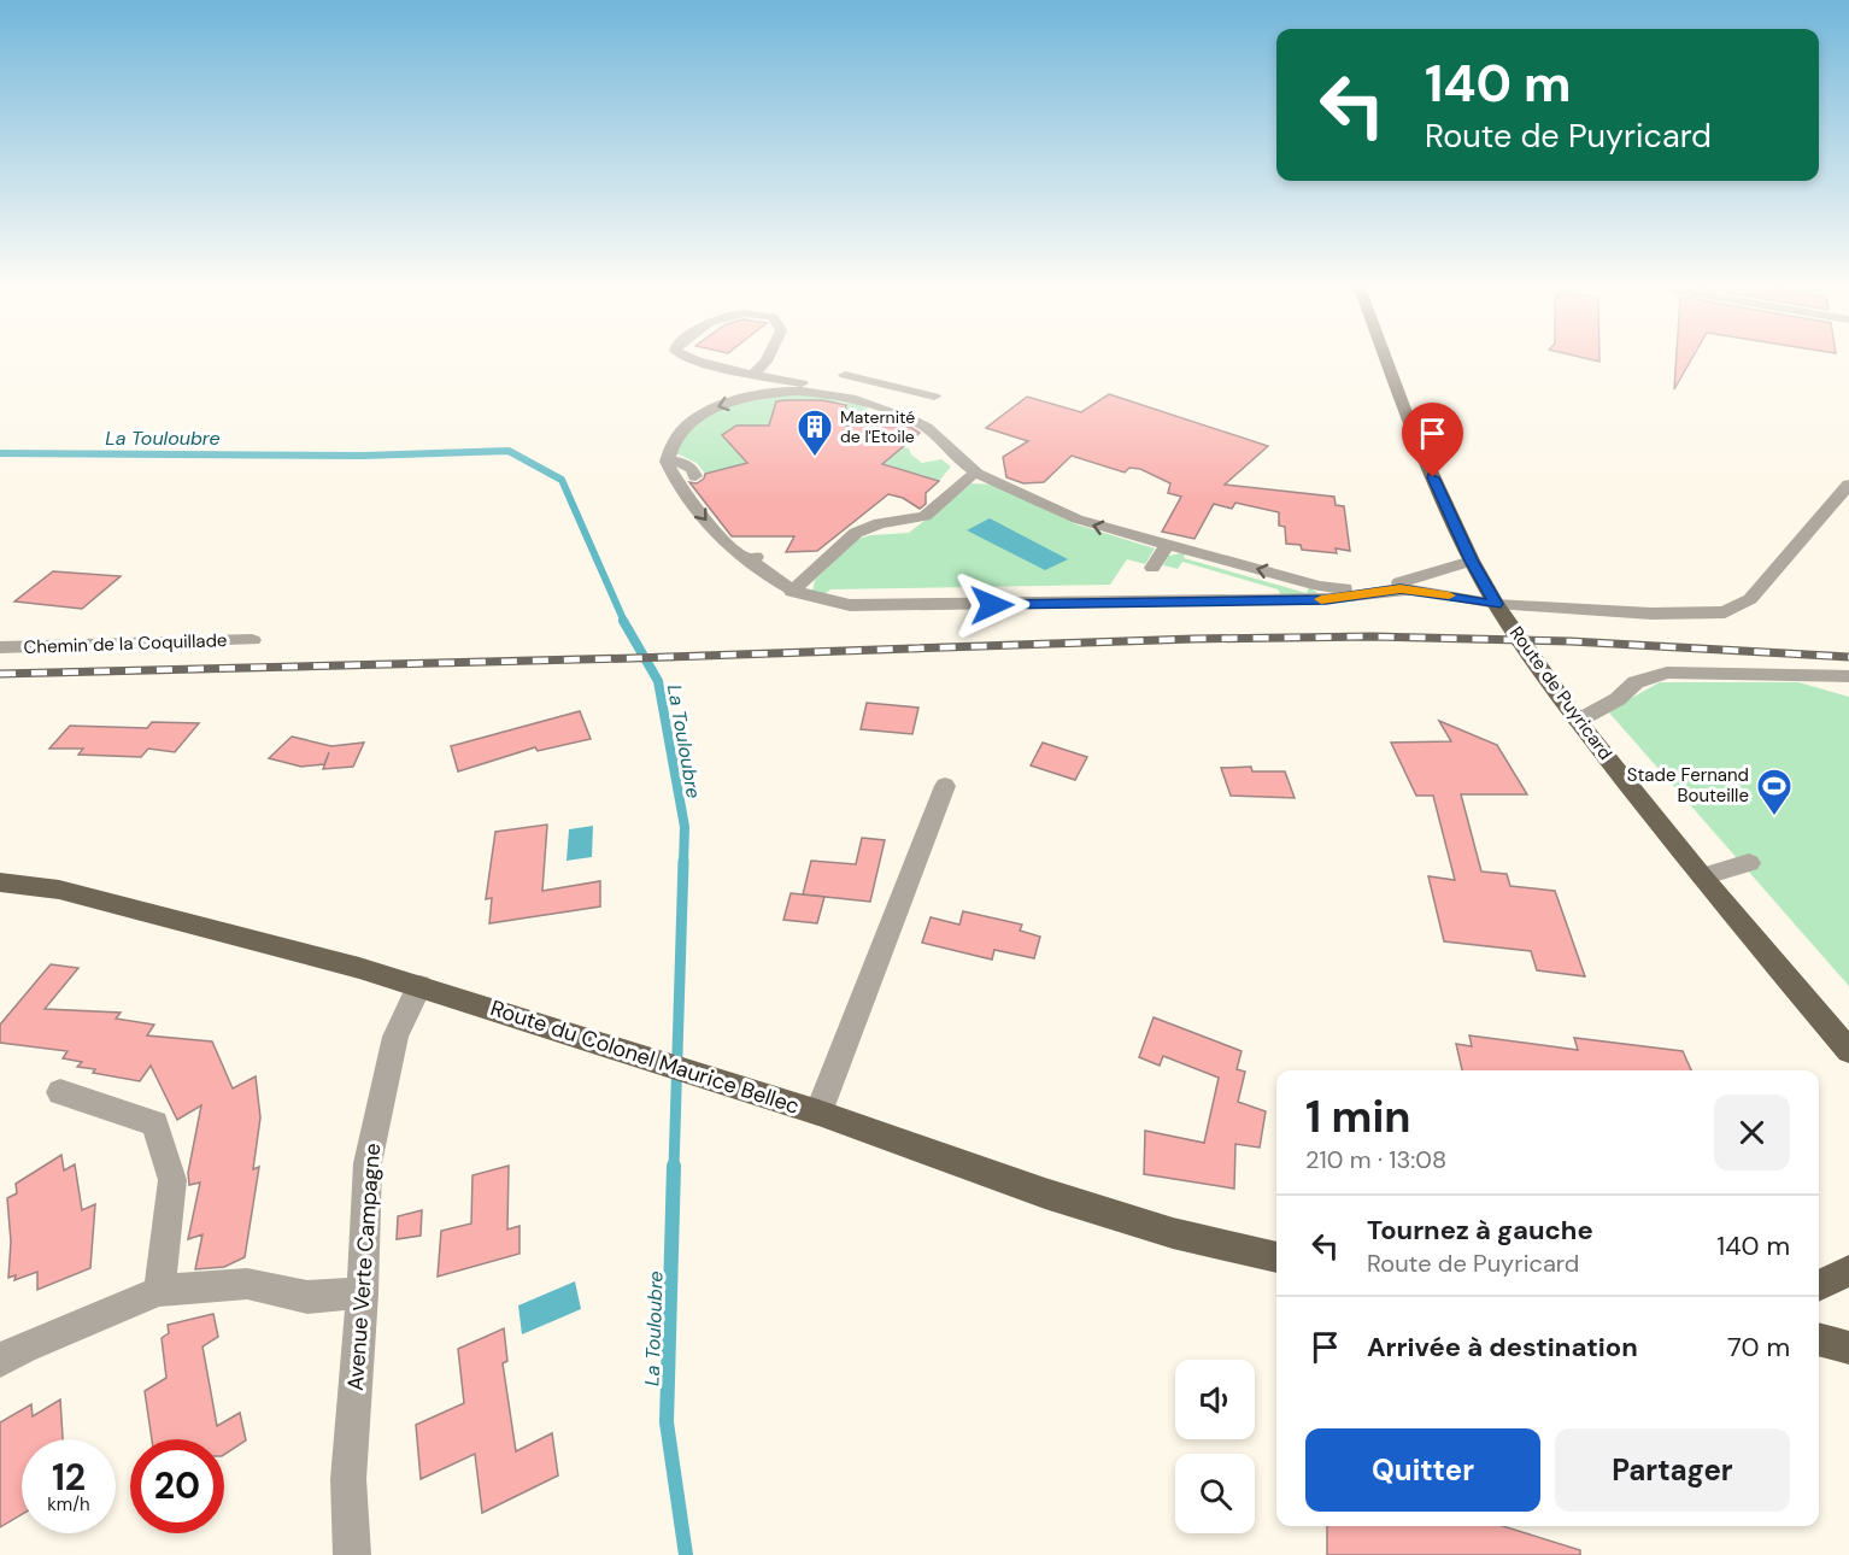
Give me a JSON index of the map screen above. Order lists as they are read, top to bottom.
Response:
{
  "streets": {
    "main road": ["Route de Puyricard", "Route du Colonel Maurice Bellec"],
    "street": ["Chemin de la Coquillade", "Avenue Verte Campagne"]
  },
  "crossings": [
    ["Route du Colonel Maurice Bellec", "Avenue Verte Campagne"]
  ],
  "water": ["La Touloubre"],
  "places": {
    "building": ["Maternité de l'Etoile"],
    "sports": ["Stade Fernand Bouteille"]
  },
  "page": {
    "turn": ["140 m", "Route de Puyricard"],
    "heading": ["1 min", "210 m · 13:08"],
    "list": [
      {
        "name": "Tournez à gauche",
        "note": "Route de Puyricard",
        "value": "140 m"
      },
      {
        "name": "Arrivée à destination",
        "value": "70 m"
      }
    ],
    "buttons": ["Quitter", "Partager"],
    "speed": "12 km/h",
    "limit": "20"
  }
}
